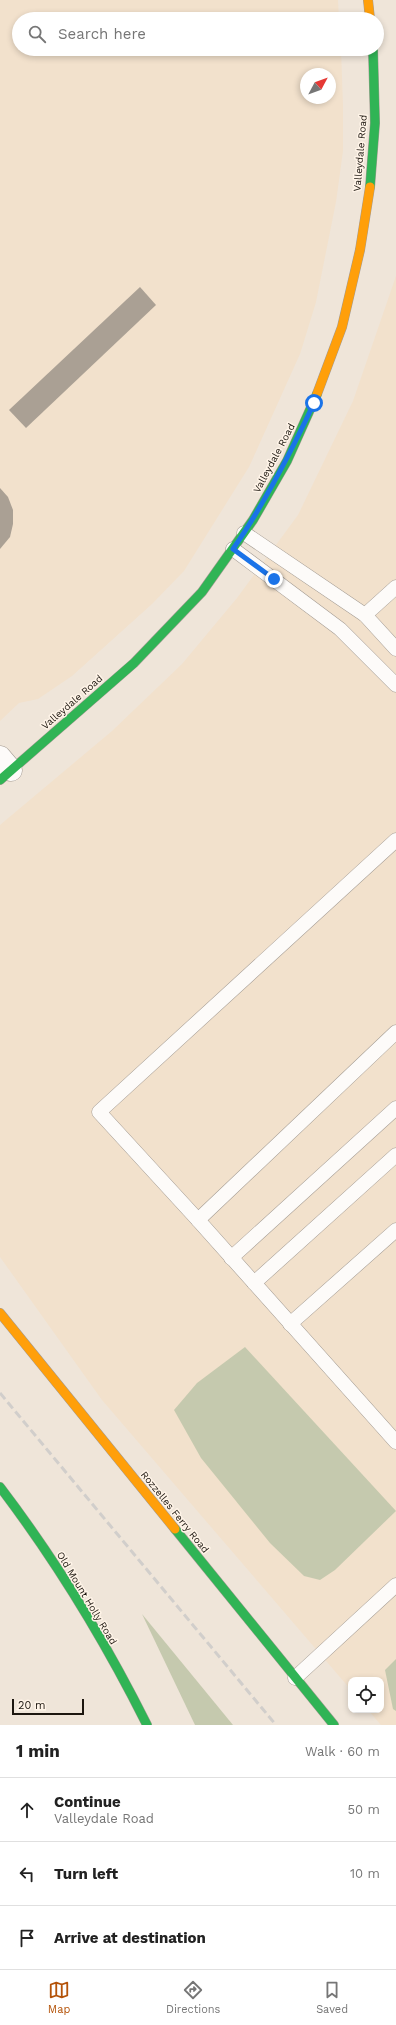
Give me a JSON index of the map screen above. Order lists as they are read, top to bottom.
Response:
{
  "streets": {
    "street": ["Valleydale Road", "Rozzelles Ferry Road", "Old Mount Holly Road"]
  },
  "scale_bar": "20 m",
  "north": "top right",
  "page": {
    "search": "Search here",
    "scale": "20 m",
    "heading": ["1 min", "Walk · 60 m"],
    "list": [
      ["Continue", "Valleydale Road", "50 m"],
      ["Turn left", "10 m"],
      "Arrive at destination"
    ],
    "nav": ["Map", "Directions", "Saved"]
  }
}
